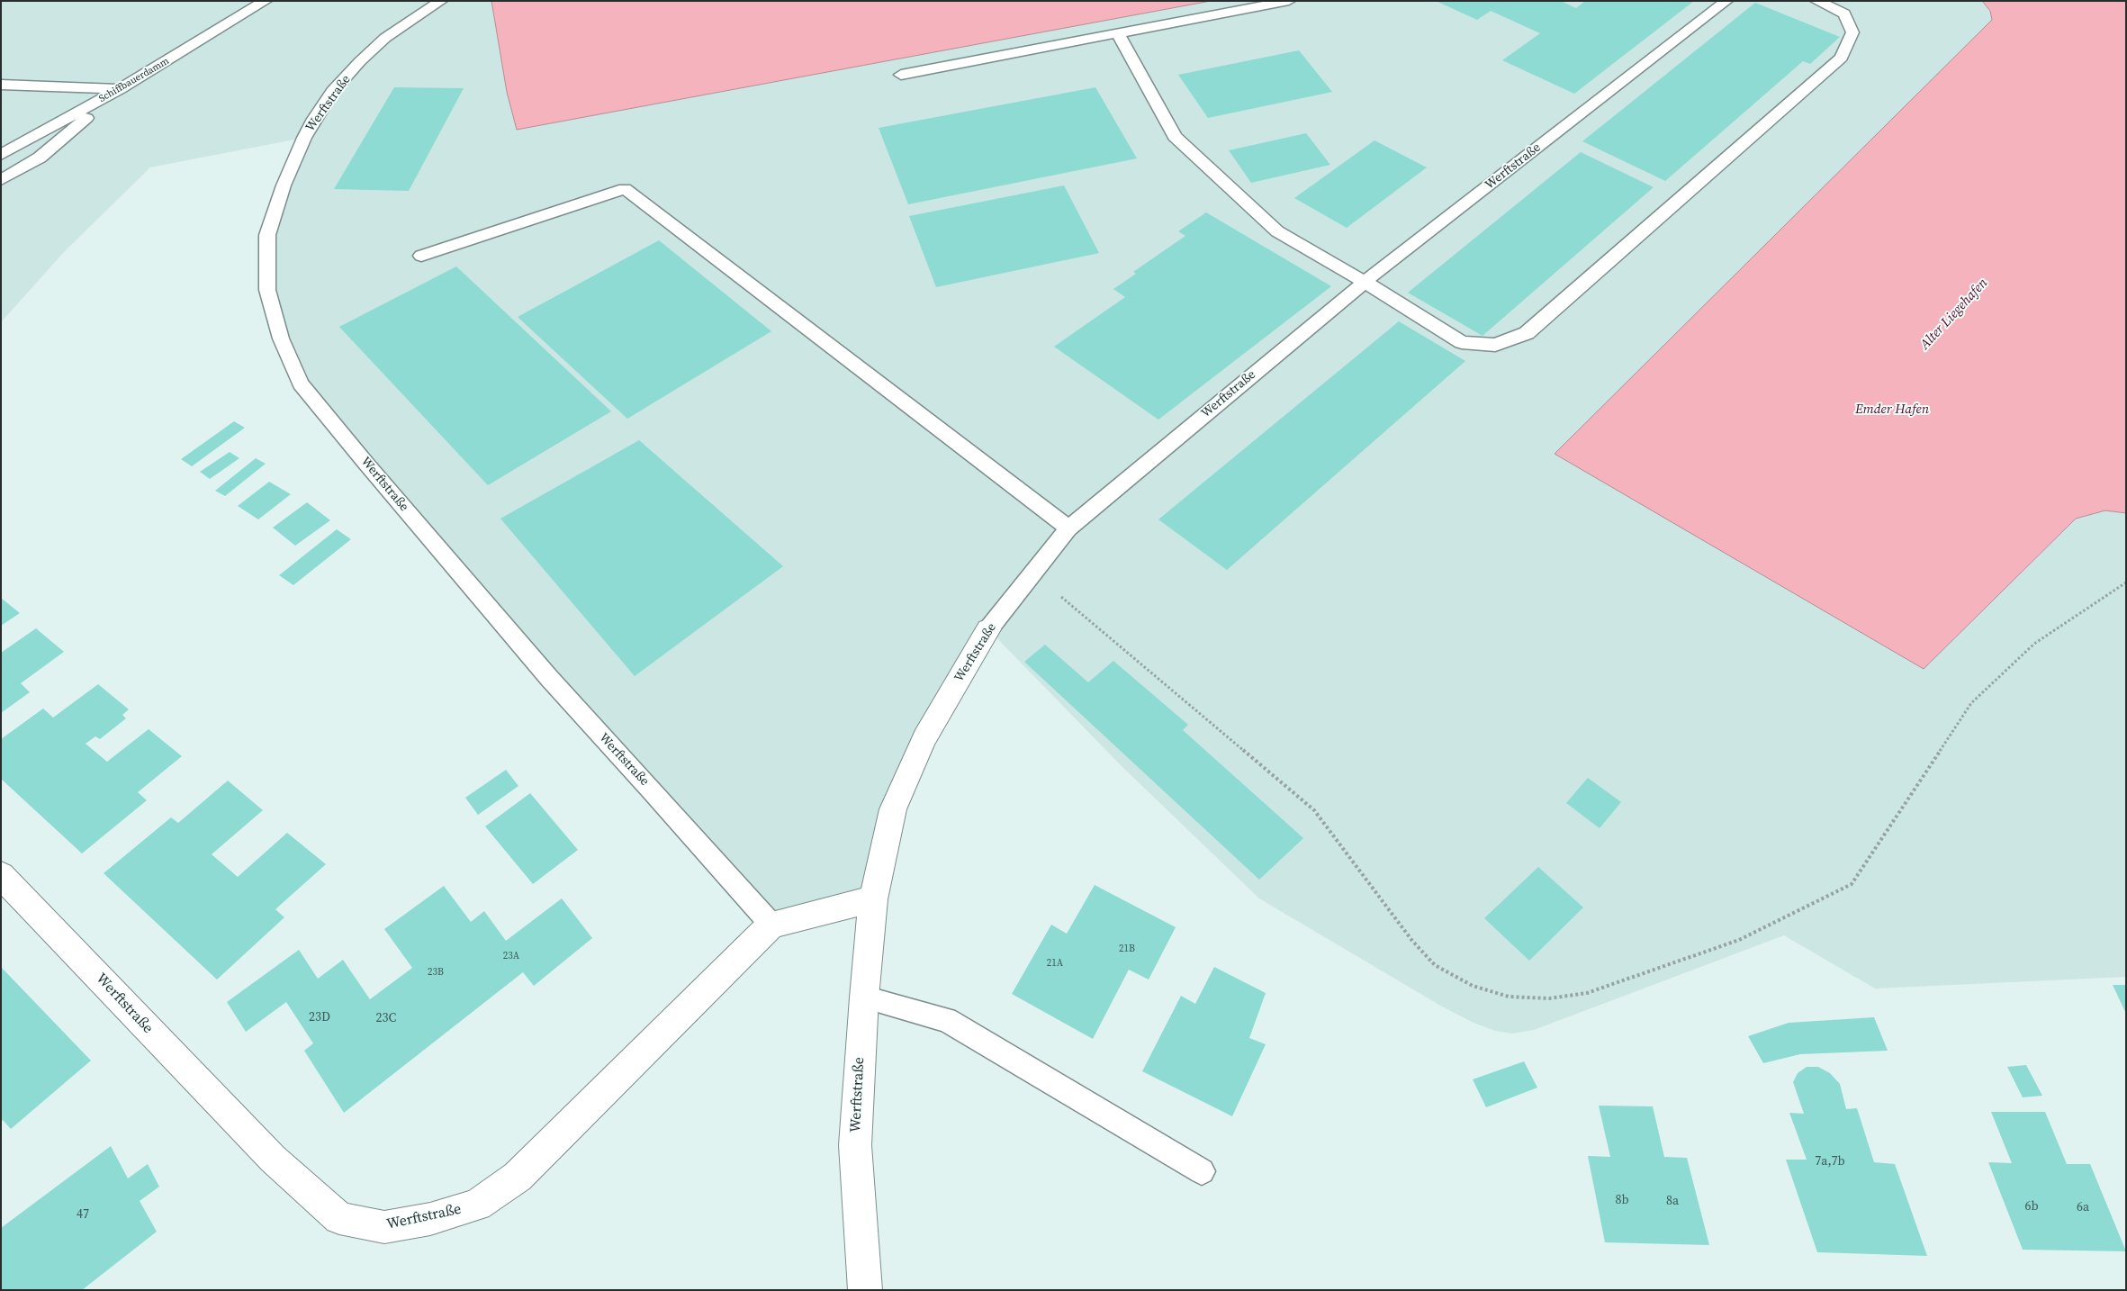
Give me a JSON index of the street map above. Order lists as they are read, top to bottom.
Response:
{
  "streets": {
    "street": ["Werftstraße"],
    "lane": ["Schiffbauerdamm"]
  },
  "water": ["Alter Liegehafen", "Emder Hafen"],
  "house_numbers": [
    "21B",
    "23A",
    "21A",
    "23B",
    "23D",
    "23C",
    "7a,7b",
    "8b",
    "8a",
    "6b",
    "6a",
    "47"
  ]
}
